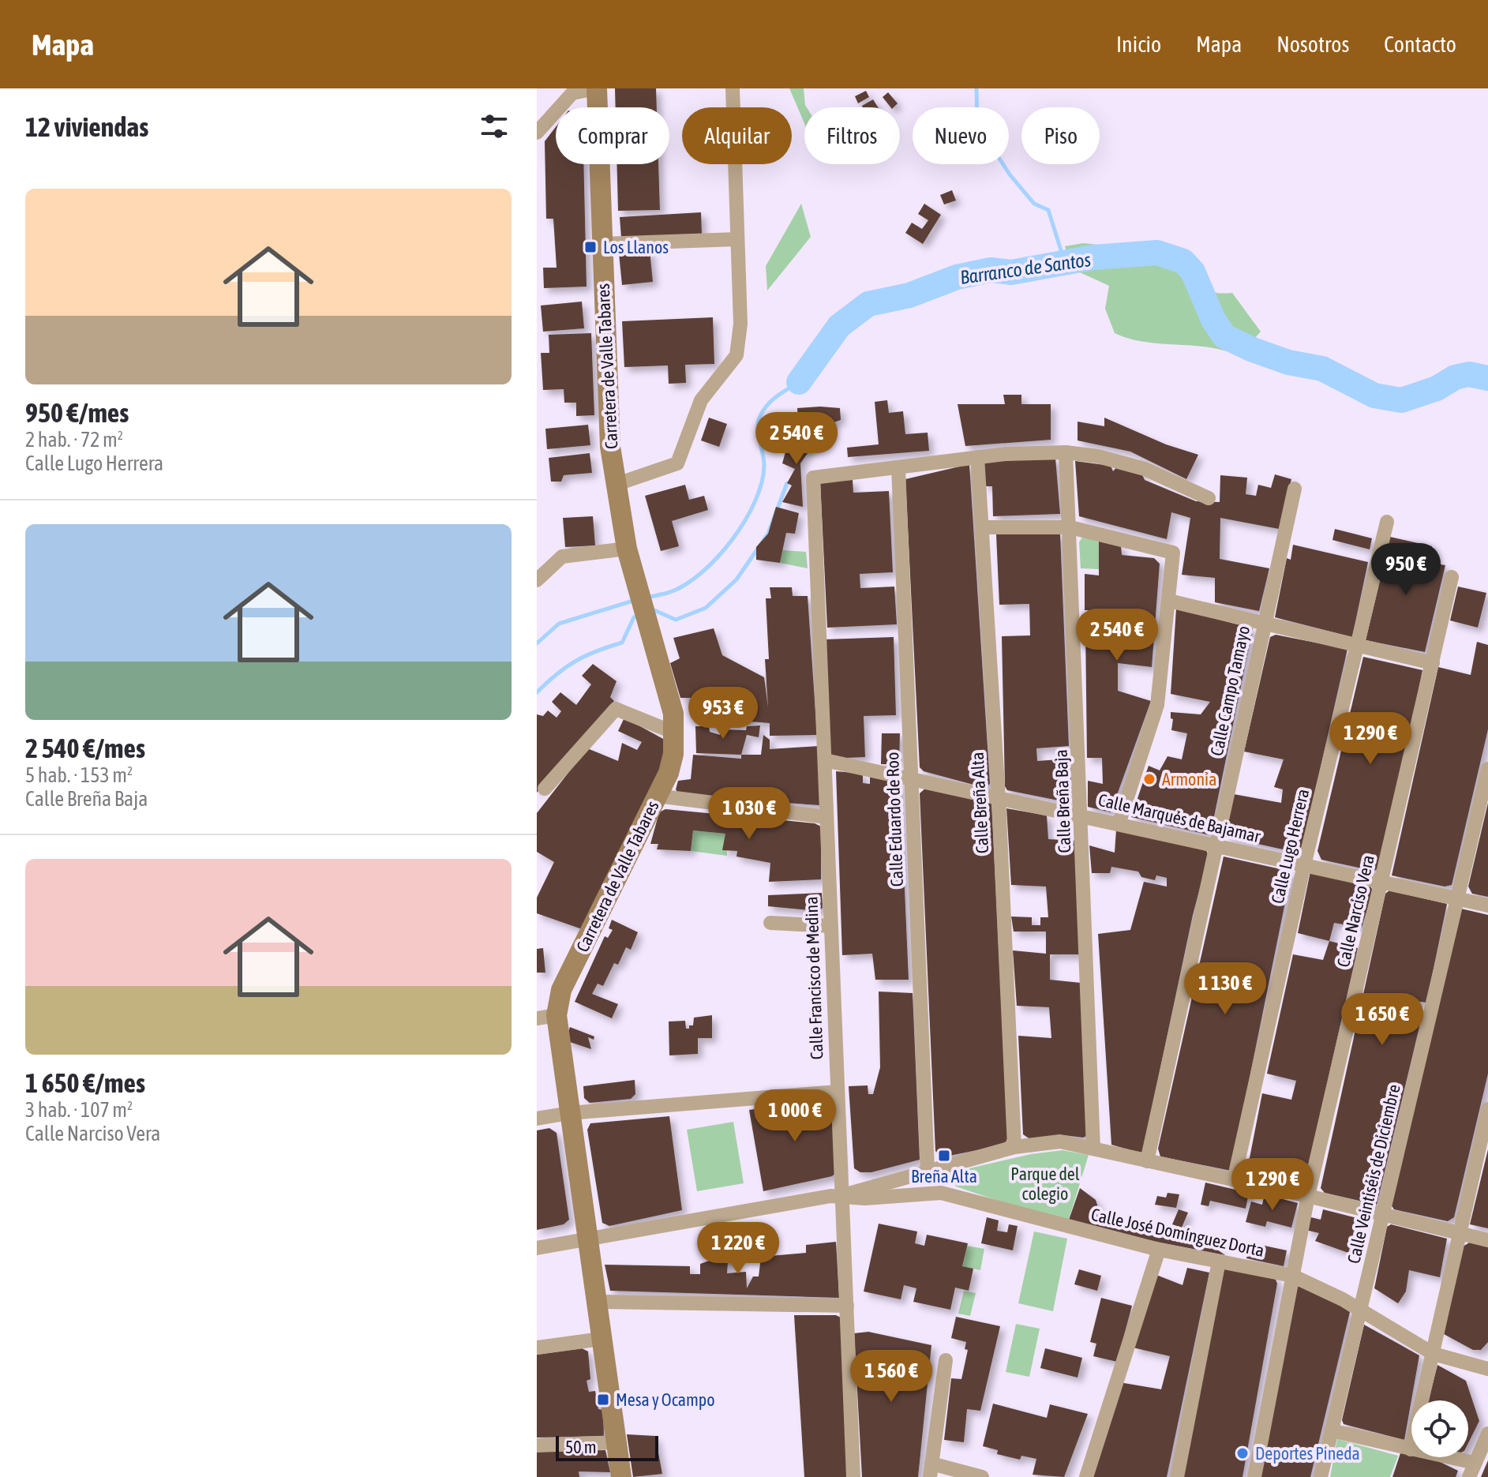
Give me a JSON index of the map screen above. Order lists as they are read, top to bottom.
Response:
{
  "streets": {
    "main road": ["Carretera de Valle Tabares"],
    "street": [
      "Calle Campo Tamayo",
      "Calle Breña Baja",
      "Calle Breña Alta",
      "Calle Marqués de Bajamar",
      "Calle Eduardo de Roo",
      "Calle Lugo Herrera",
      "Calle Narciso Vera",
      "Calle Francisco de Medina",
      "Calle Veintiséis de Diciembre",
      "Calle José Domínguez Dorta"
    ]
  },
  "crossings": [
    ["Calle Campo Tamayo", "Calle Marqués de Bajamar"],
    ["Calle Breña Baja", "Calle Marqués de Bajamar"],
    ["Calle Breña Alta", "Calle Marqués de Bajamar"],
    ["Calle Marqués de Bajamar", "Calle Eduardo de Roo"],
    ["Calle Marqués de Bajamar", "Calle Lugo Herrera"],
    ["Calle Marqués de Bajamar", "Calle Narciso Vera"],
    ["Calle Marqués de Bajamar", "Calle Francisco de Medina"],
    ["Calle Marqués de Bajamar", "Calle Veintiséis de Diciembre"],
    ["Calle Eduardo de Roo", "Calle Francisco de Medina"],
    ["Calle Eduardo de Roo", "Calle José Domínguez Dorta"],
    ["Calle Narciso Vera", "Calle José Domínguez Dorta"],
    ["Calle Francisco de Medina", "Calle José Domínguez Dorta"],
    ["Calle Veintiséis de Diciembre", "Calle José Domínguez Dorta"]
  ],
  "water": ["Barranco de Santos"],
  "parks": ["Parque del colegio"],
  "places": {
    "transit": ["Los Llanos", "Breña Alta", "Mesa y Ocampo"],
    "other": ["Armonía", "Deportes Pineda"]
  },
  "scale_bar": "50 m",
  "page": {
    "header": "Mapa",
    "nav": [
      "Inicio",
      "Mapa",
      "Nosotros",
      "Contacto"
    ],
    "heading": "12 viviendas",
    "chip": [
      "Comprar",
      "Alquilar",
      "Filtros",
      "Nuevo",
      "Piso"
    ],
    "list": [
      {
        "name": "950 €/mes",
        "note": "2 hab. · 72 m² · Calle Lugo Herrera"
      },
      {
        "name": "2 540 €/mes",
        "note": "5 hab. · 153 m² · Calle Breña Baja"
      },
      {
        "name": "1 650 €/mes",
        "note": "3 hab. · 107 m² · Calle Narciso Vera"
      }
    ],
    "price": [
      "2 540 €",
      "950 €",
      "2 540 €",
      "953 €",
      "1 290 €",
      "1 030 €",
      "1 130 €",
      "1 650 €",
      "1 000 €",
      "1 290 €",
      "1 220 €",
      "1 560 €"
    ],
    "scale": "50 m"
  }
}
